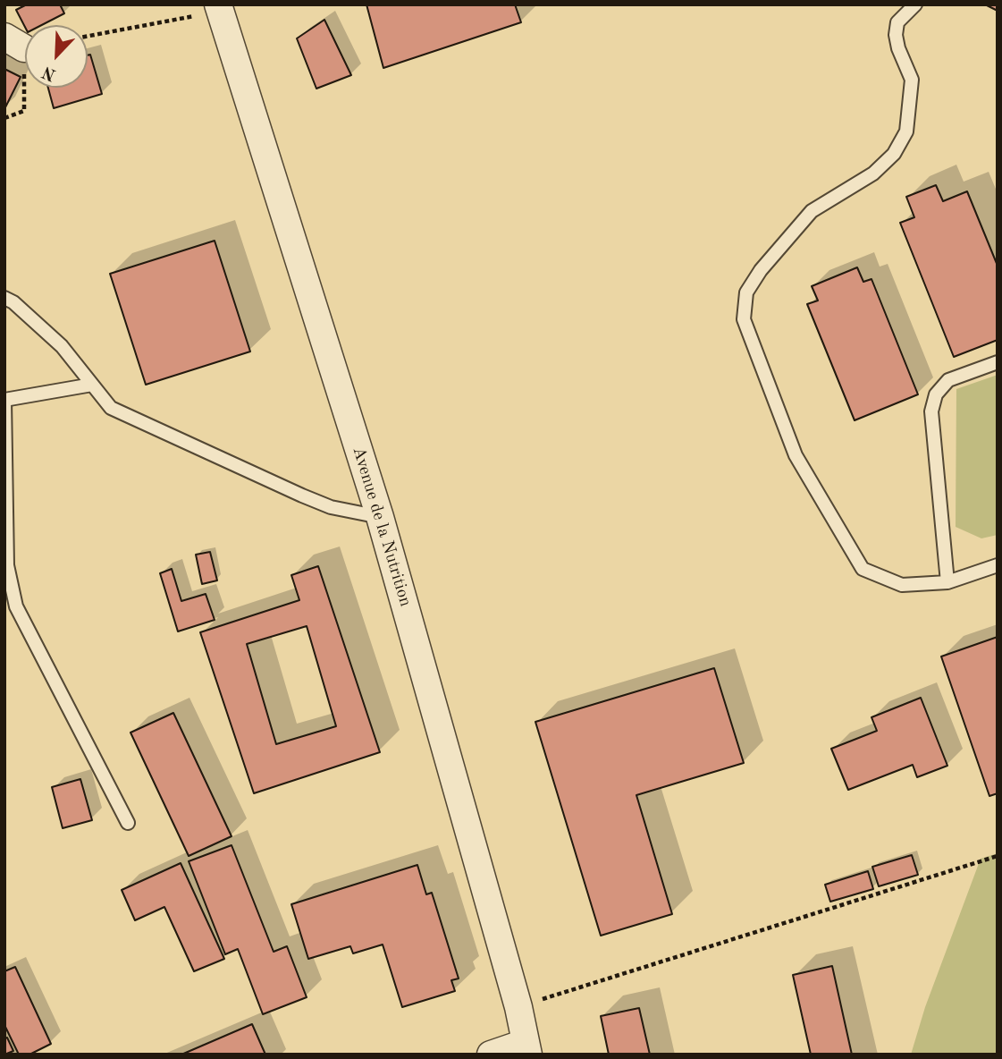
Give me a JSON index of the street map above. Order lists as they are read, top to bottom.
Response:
{
  "streets": {
    "street": ["Avenue de la Nutrition"]
  },
  "north": "bottom left"
}
